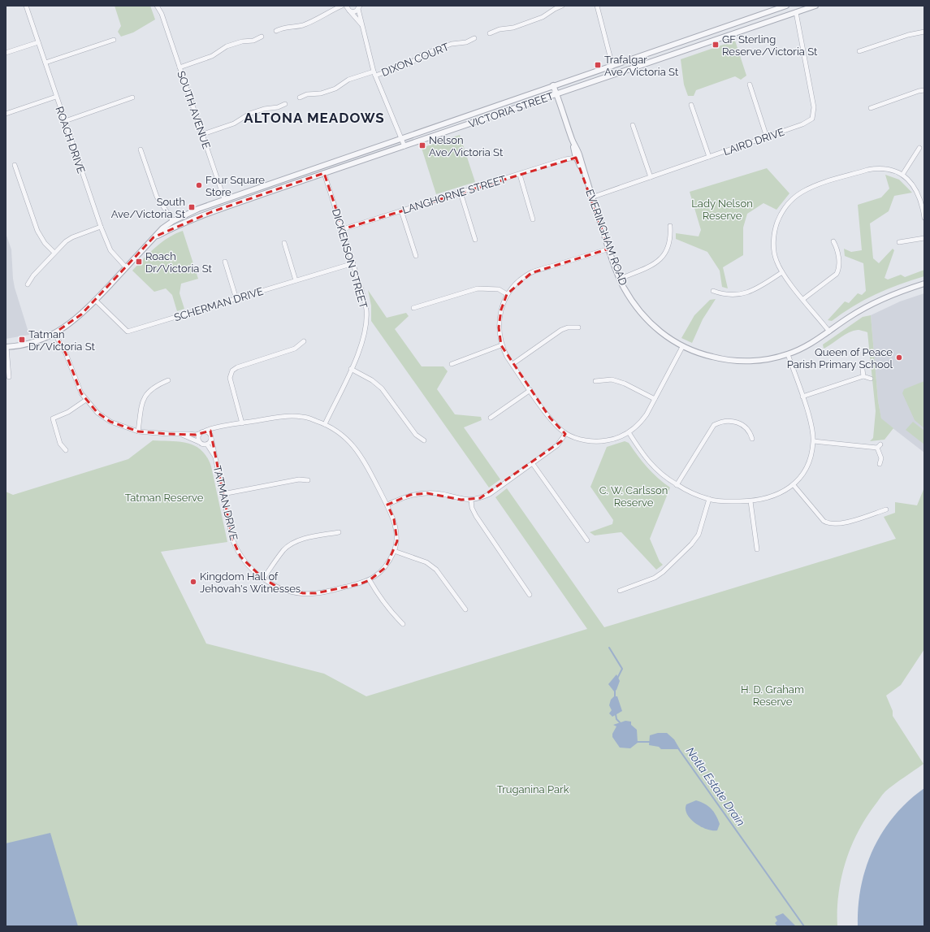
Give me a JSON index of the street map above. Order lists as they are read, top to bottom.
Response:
{
  "streets": {
    "street": [
      "DIXON COURT",
      "SOUTH AVENUE",
      "VICTORIA STREET",
      "ROACH DRIVE",
      "LAIRD DRIVE",
      "LANGHORNE STREET",
      "EVERINGHAM ROAD",
      "DICKENSON STREET",
      "SCHERMAN DRIVE",
      "TATMAN DRIVE"
    ]
  },
  "crossings": [
    ["SOUTH AVENUE", "VICTORIA STREET"],
    ["VICTORIA STREET", "ROACH DRIVE"],
    ["VICTORIA STREET", "LAIRD DRIVE"],
    ["VICTORIA STREET", "EVERINGHAM ROAD"],
    ["VICTORIA STREET", "DICKENSON STREET"],
    ["VICTORIA STREET", "SCHERMAN DRIVE"],
    ["LAIRD DRIVE", "EVERINGHAM ROAD"],
    ["LANGHORNE STREET", "EVERINGHAM ROAD"],
    ["LANGHORNE STREET", "DICKENSON STREET"],
    ["DICKENSON STREET", "SCHERMAN DRIVE"],
    ["DICKENSON STREET", "TATMAN DRIVE"]
  ],
  "districts": ["ALTONA MEADOWS"],
  "water": ["Notla Estate Drain"],
  "parks": [
    "Lady Nelson Reserve",
    "C. W. Carlsson Reserve",
    "Tatman Reserve",
    "H. D. Graham Reserve",
    "Truganina Park"
  ],
  "places": {
    "transit": [
      "GF Sterling Reserve/Victoria St",
      "Trafalgar Ave/Victoria St",
      "Nelson Ave/Victoria St",
      "South Ave/Victoria St",
      "Roach Dr/Victoria St",
      "Tatman Dr/Victoria St"
    ],
    "other": ["Four Square Store", "Queen of Peace Parish Primary School", "Kingdom Hall of Jehovah's Witnesses"]
  }
}
